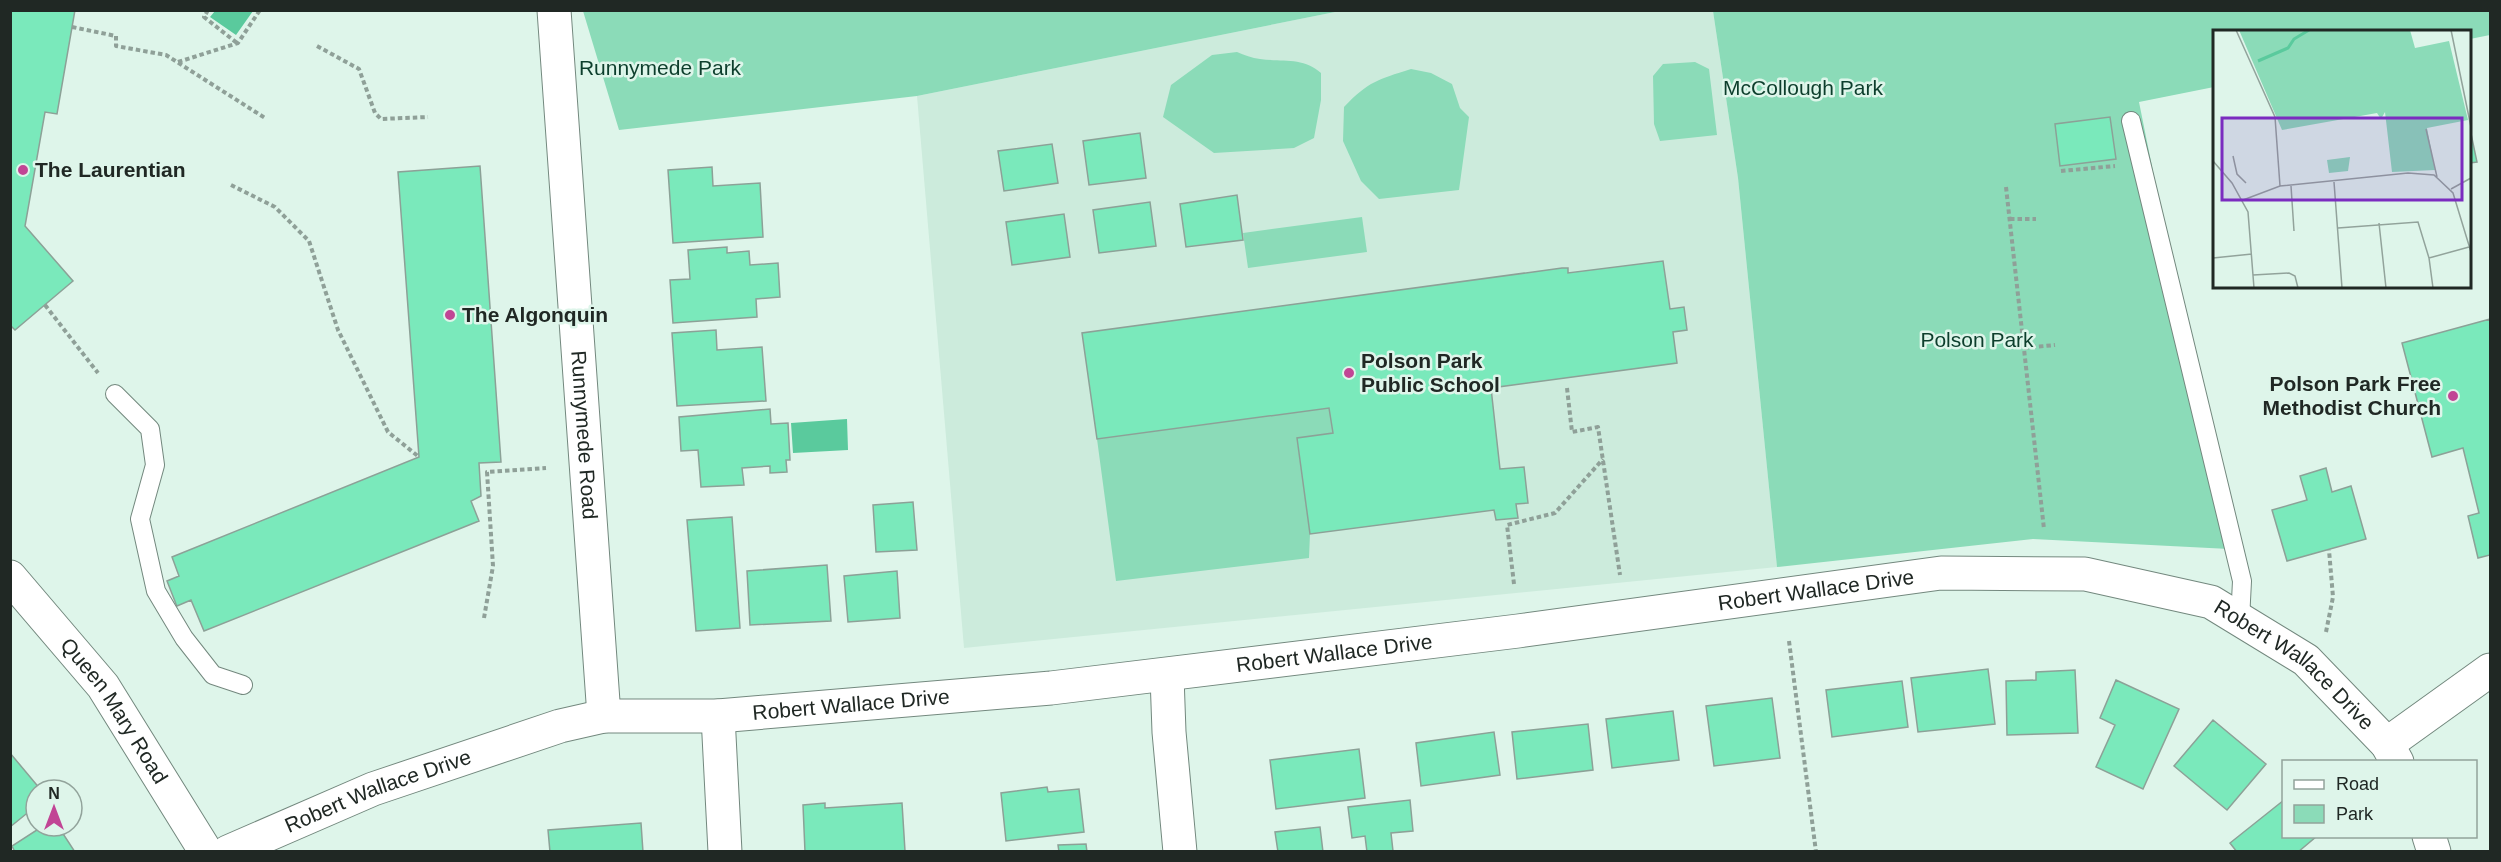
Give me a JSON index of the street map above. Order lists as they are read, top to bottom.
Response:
{
  "streets": {
    "street": ["Runnymede Road", "Robert Wallace Drive", "Queen Mary Road"]
  },
  "crossings": [
    ["Runnymede Road", "Robert Wallace Drive"]
  ],
  "parks": ["Runnymede Park", "McCollough Park", "Polson Park"],
  "places": [
    "The Laurentian",
    "The Algonquin",
    "Polson Park Public School",
    "Polson Park Free Methodist Church"
  ],
  "legend": ["Road", "Park"],
  "north": "top"
}
